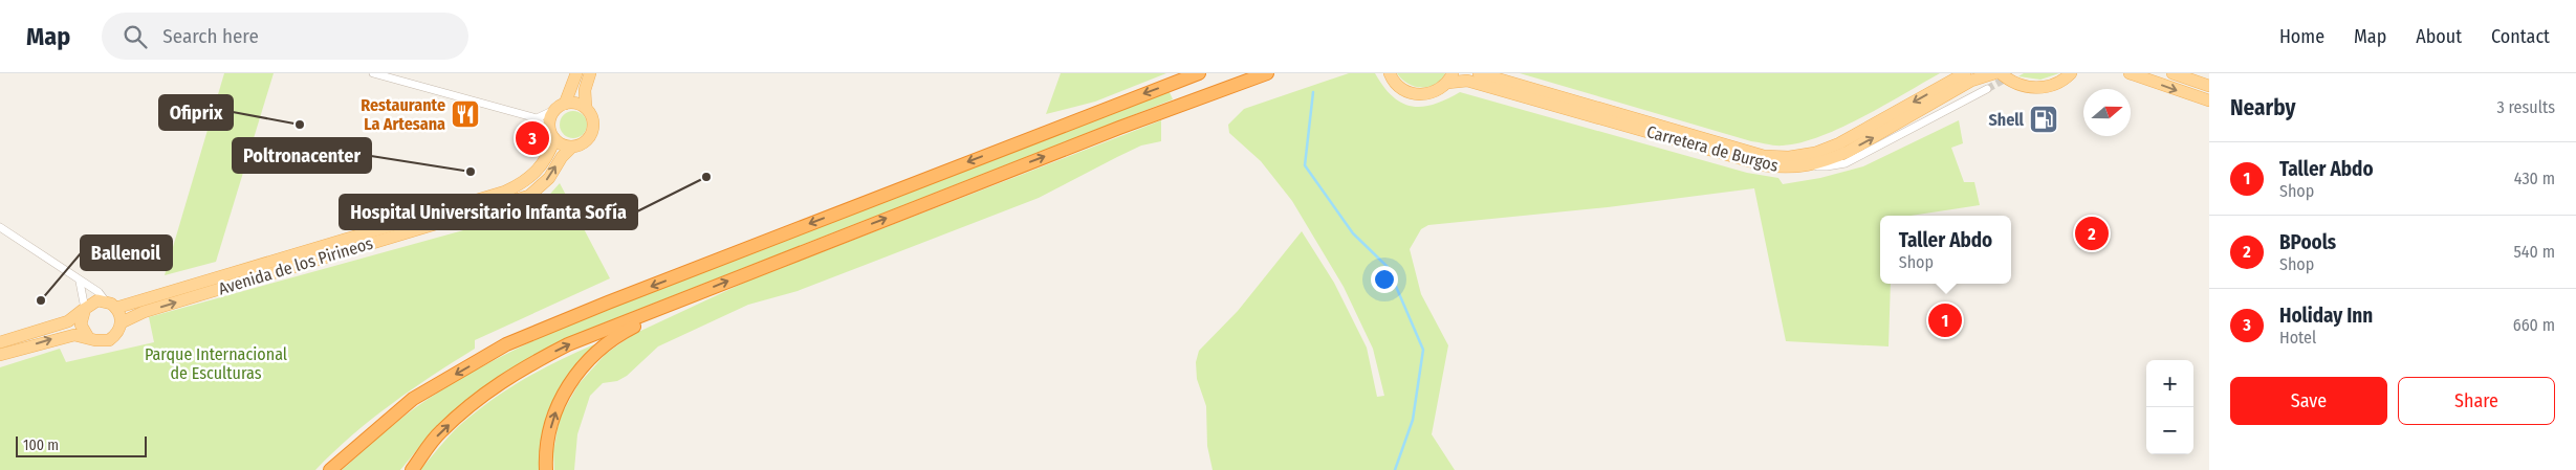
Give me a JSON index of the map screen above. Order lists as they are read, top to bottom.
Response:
{
  "streets": {
    "main road": ["Carretera de Burgos", "Avenida de los Pirineos"]
  },
  "parks": ["Parque Internacional de Esculturas"],
  "places": {
    "restaurant": ["Restaurante La Artesana"],
    "fuel station": ["Shell"],
    "other": [
      "Ofiprix",
      "Poltronacenter",
      "Hospital Universitario Infanta Sofía",
      "Ballenoil"
    ]
  },
  "scale_bar": "100 m",
  "north": "right",
  "page": {
    "header": "Map",
    "search": "Search here",
    "nav": [
      "Home",
      "Map",
      "About",
      "Contact"
    ],
    "heading": ["Nearby", "3 results"],
    "pins": ["3", "2", "1"],
    "list": [
      {
        "mark": "1",
        "name": "Taller Abdo",
        "note": "Shop",
        "value": "430 m"
      },
      {
        "mark": "2",
        "name": "BPools",
        "note": "Shop",
        "value": "540 m"
      },
      {
        "mark": "3",
        "name": "Holiday Inn",
        "note": "Hotel",
        "value": "660 m"
      }
    ],
    "popup": ["Taller Abdo", "Shop"],
    "map_buttons": ["+", "−"],
    "buttons": ["Save", "Share"],
    "scale": "100 m"
  }
}
